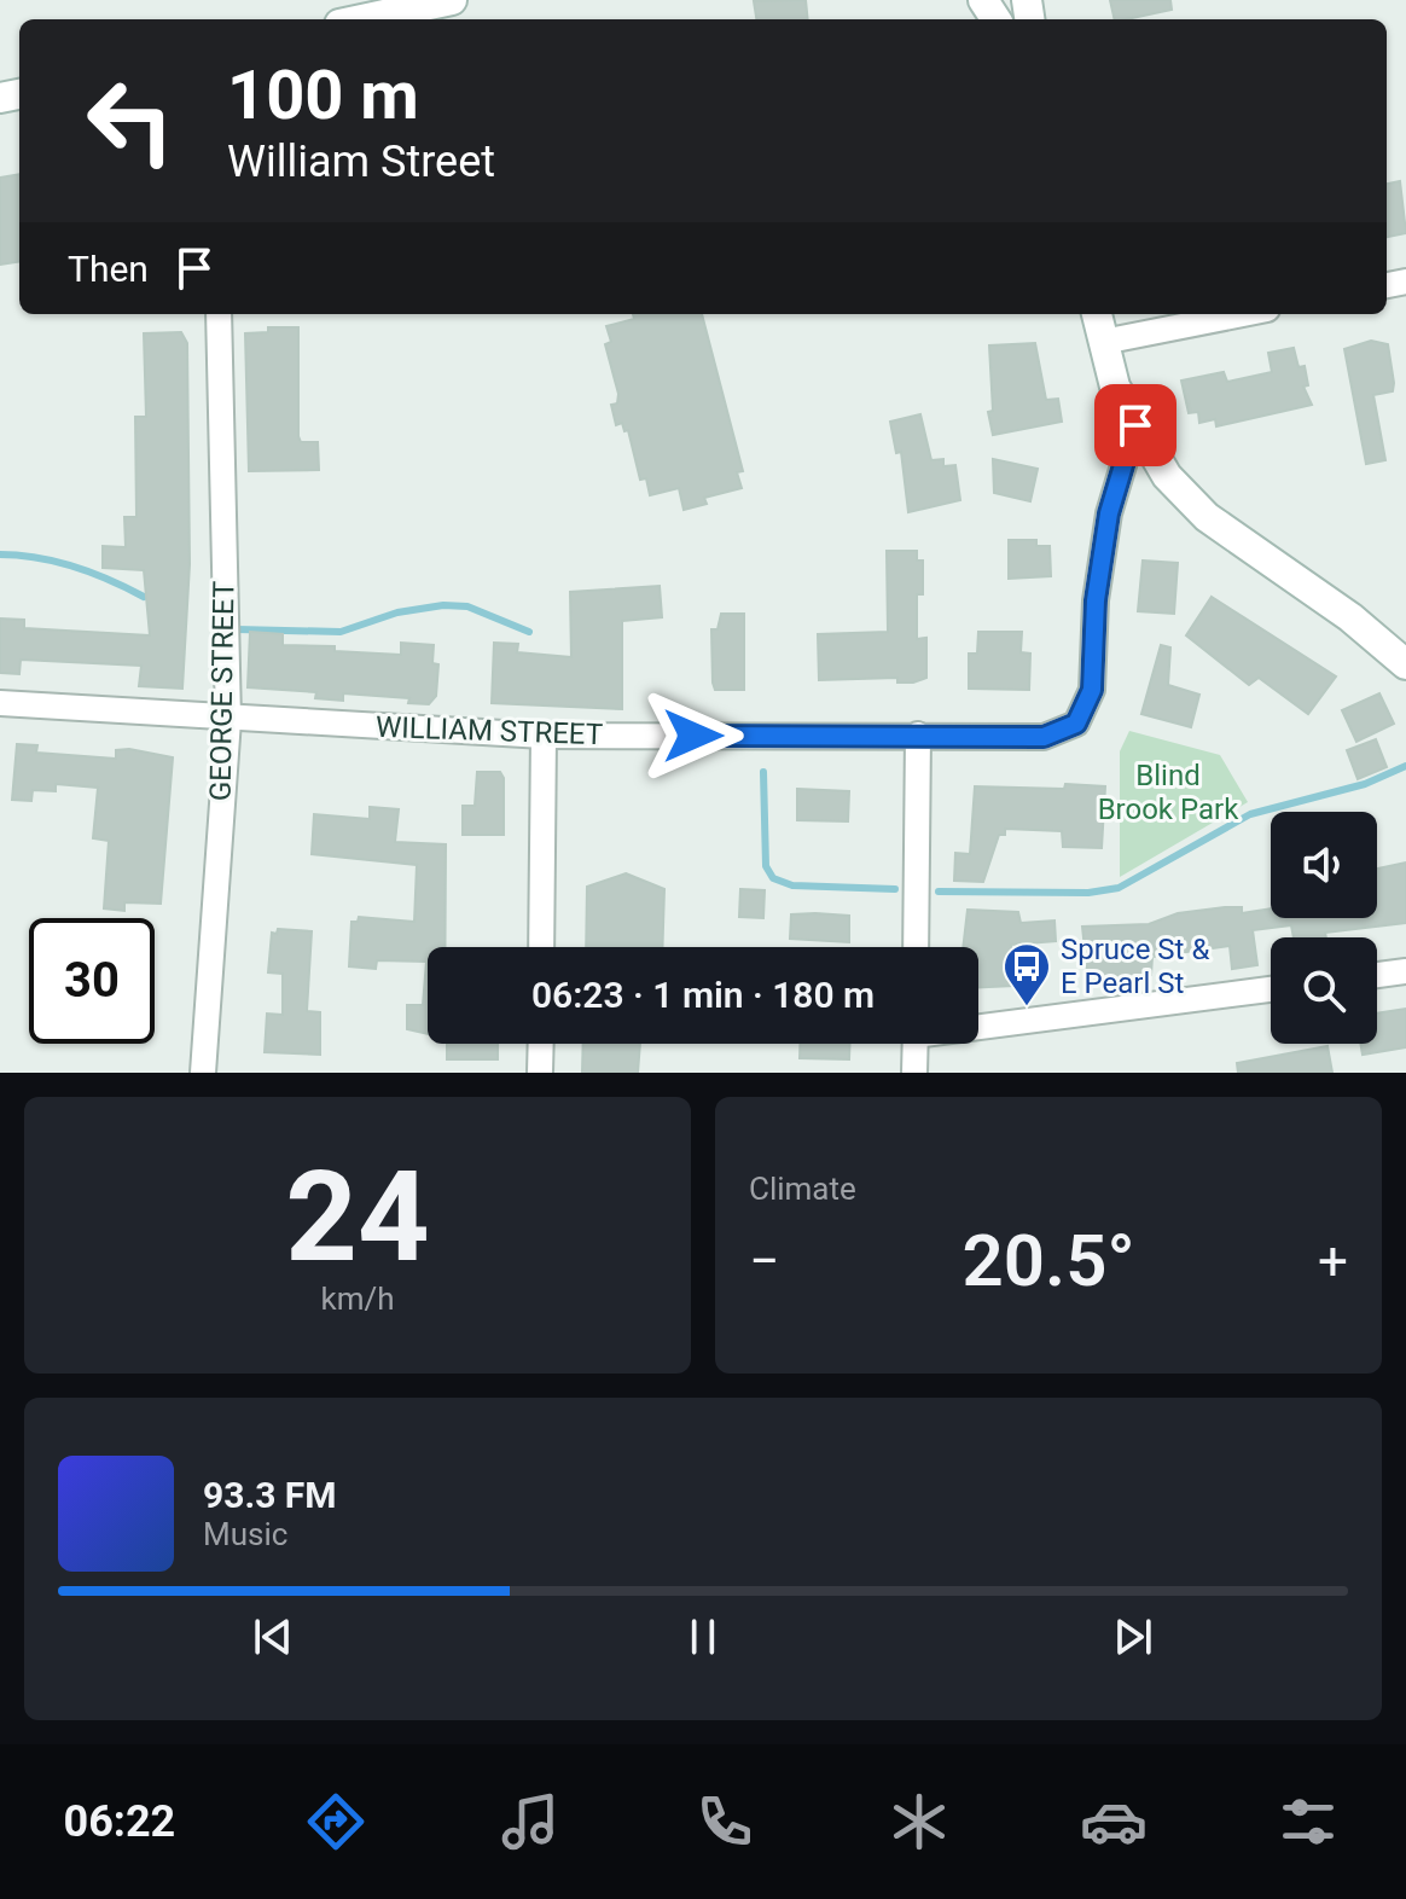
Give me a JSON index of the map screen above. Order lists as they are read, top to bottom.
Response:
{
  "streets": {
    "street": ["GEORGE STREET", "WILLIAM STREET"]
  },
  "crossings": [
    ["GEORGE STREET", "WILLIAM STREET"]
  ],
  "parks": ["Blind Brook Park"],
  "places": {
    "bus stop": ["Spruce St & E Pearl St"]
  },
  "page": {
    "turn": ["100 m", "William Street"],
    "then": "Then",
    "limit": "30",
    "trip": "06:23 · 1 min · 180 m",
    "tile": [
      ["24", "km/h"],
      "Climate"
    ],
    "heat": ["−", "20.5°", "+"],
    "song": ["93.3 FM", "Music"],
    "tabs": "06:22"
  }
}
